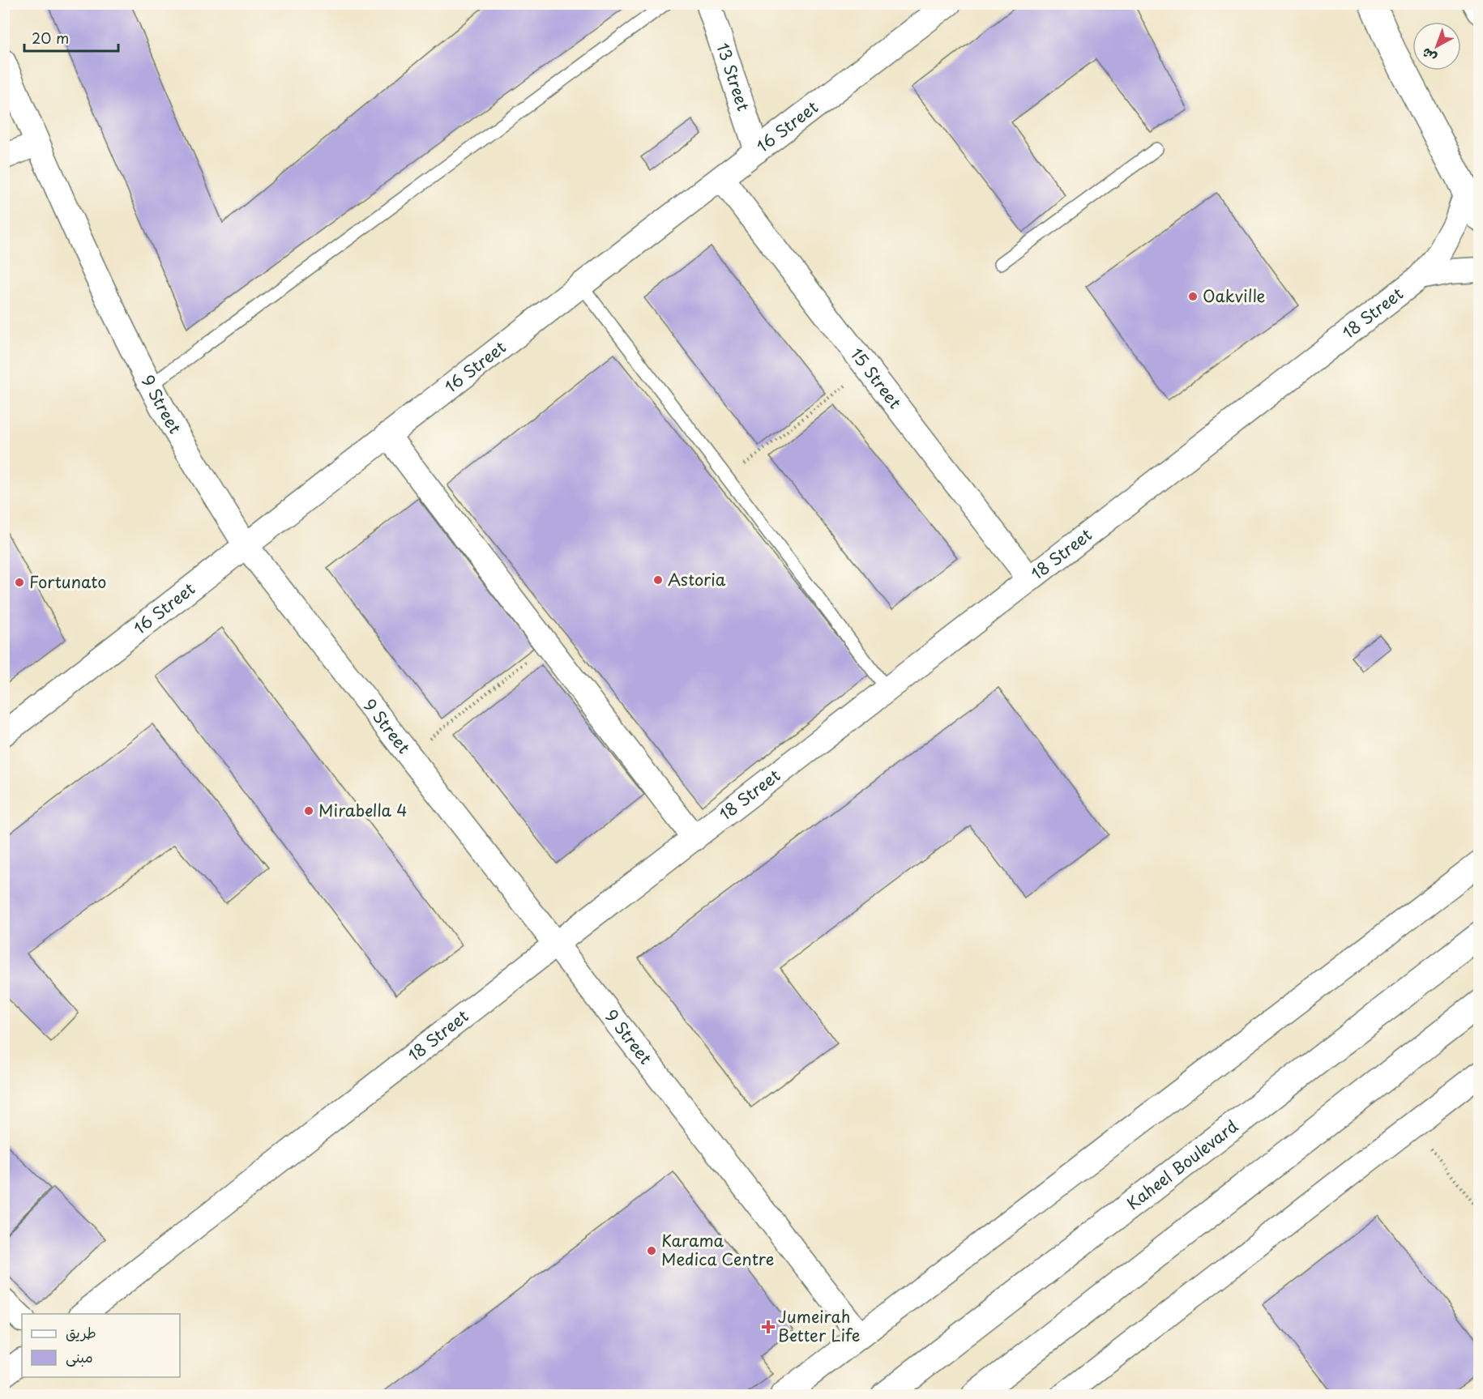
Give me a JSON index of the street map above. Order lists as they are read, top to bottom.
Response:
{
  "streets": {
    "street": [
      "13 Street",
      "16 Street",
      "18 Street",
      "15 Street",
      "9 Street",
      "Kaheel Boulevard"
    ]
  },
  "crossings": [
    ["13 Street", "16 Street"],
    ["16 Street", "15 Street"],
    ["16 Street", "9 Street"],
    ["18 Street", "15 Street"],
    ["18 Street", "9 Street"]
  ],
  "places": {
    "other": [
      "Oakville",
      "Astoria",
      "Fortunato",
      "Mirabella 4",
      "Karama Medica Centre"
    ],
    "health": ["Jumeirah Better Life"]
  },
  "legend": ["طريق", "مبنى"],
  "scale_bar": "20 m",
  "north": "bottom left"
}
